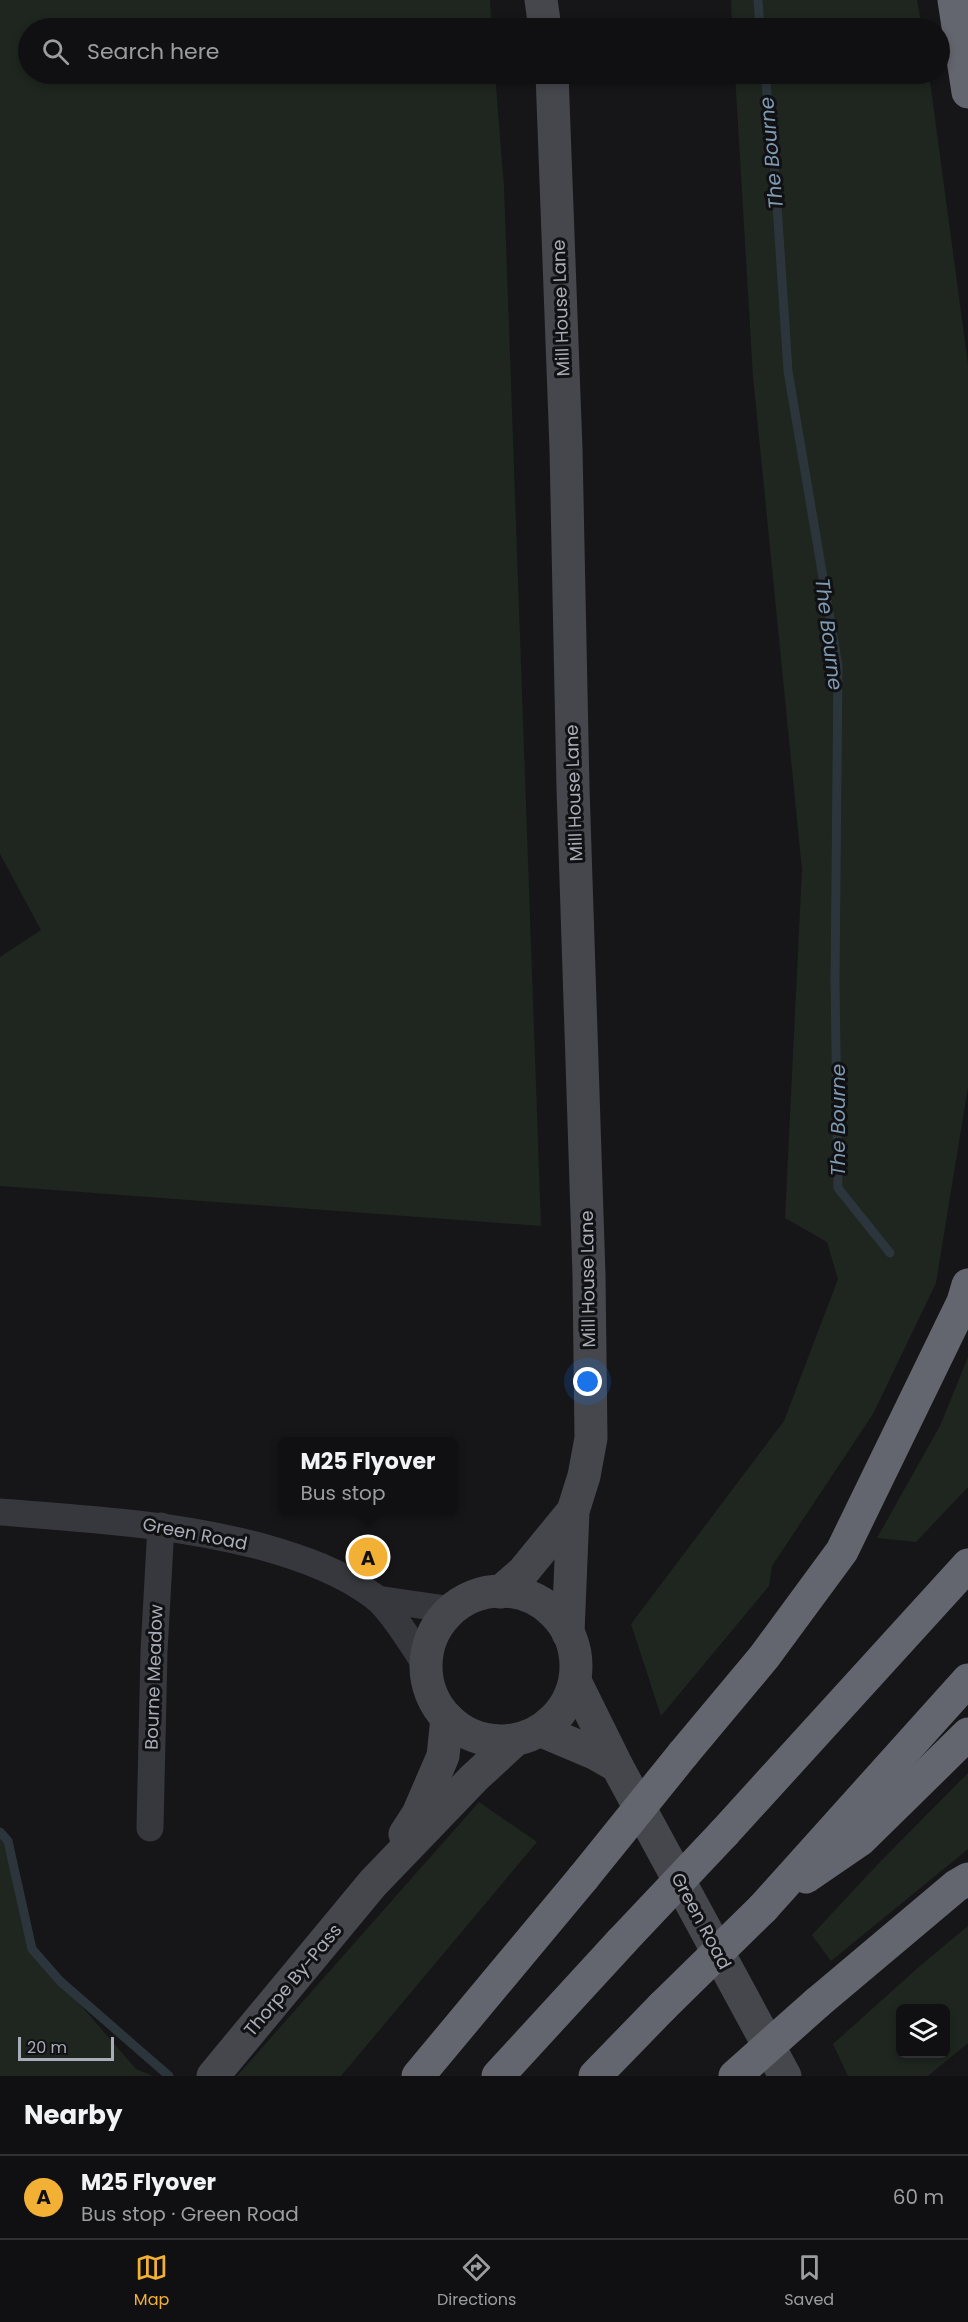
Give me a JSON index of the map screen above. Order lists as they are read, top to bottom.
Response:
{
  "streets": {
    "main road": ["Mill House Lane", "Green Road", "Thorpe By-Pass"],
    "street": ["Bourne Meadow"]
  },
  "crossings": [
    ["Mill House Lane", "Green Road"],
    ["Mill House Lane", "Thorpe By-Pass"],
    ["Green Road", "Bourne Meadow"],
    ["Green Road", "Thorpe By-Pass"]
  ],
  "water": ["The Bourne"],
  "scale_bar": "20 m",
  "page": {
    "search": "Search here",
    "popup": ["M25 Flyover", "Bus stop"],
    "pins": "A",
    "scale": "20 m",
    "heading": "Nearby",
    "list": [
      {
        "mark": "A",
        "name": "M25 Flyover",
        "note": "Bus stop · Green Road",
        "value": "60 m"
      }
    ],
    "nav": ["Map", "Directions", "Saved"]
  }
}
